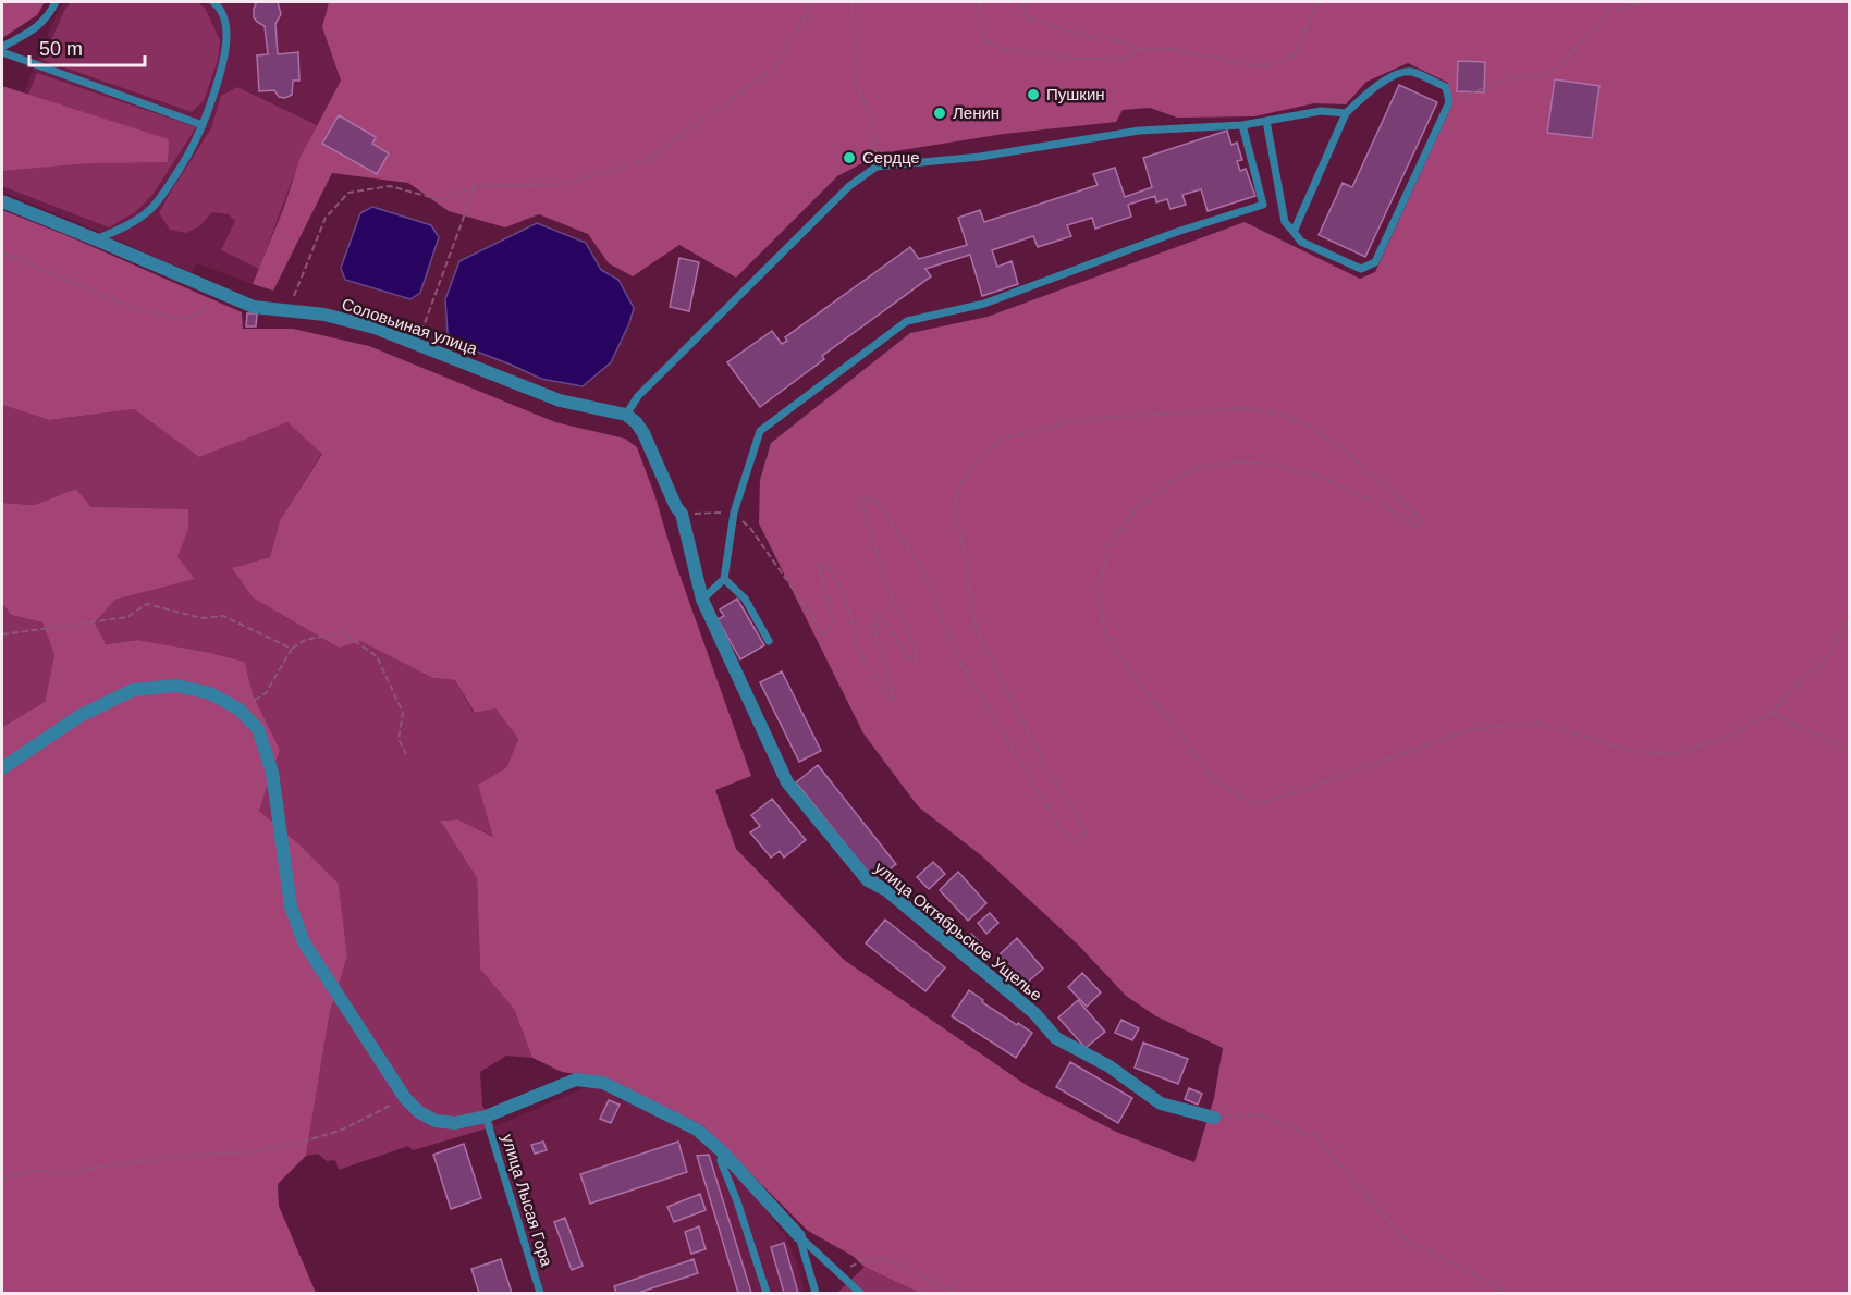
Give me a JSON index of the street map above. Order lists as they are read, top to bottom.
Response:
{
  "streets": {
    "street": ["Соловьиная улица", "улица Октябрьское Ущелье"],
    "lane": ["улица Лысая Гора"]
  },
  "places": ["Пушкин", "Ленин", "Сердце"],
  "scale_bar": "50 m"
}
